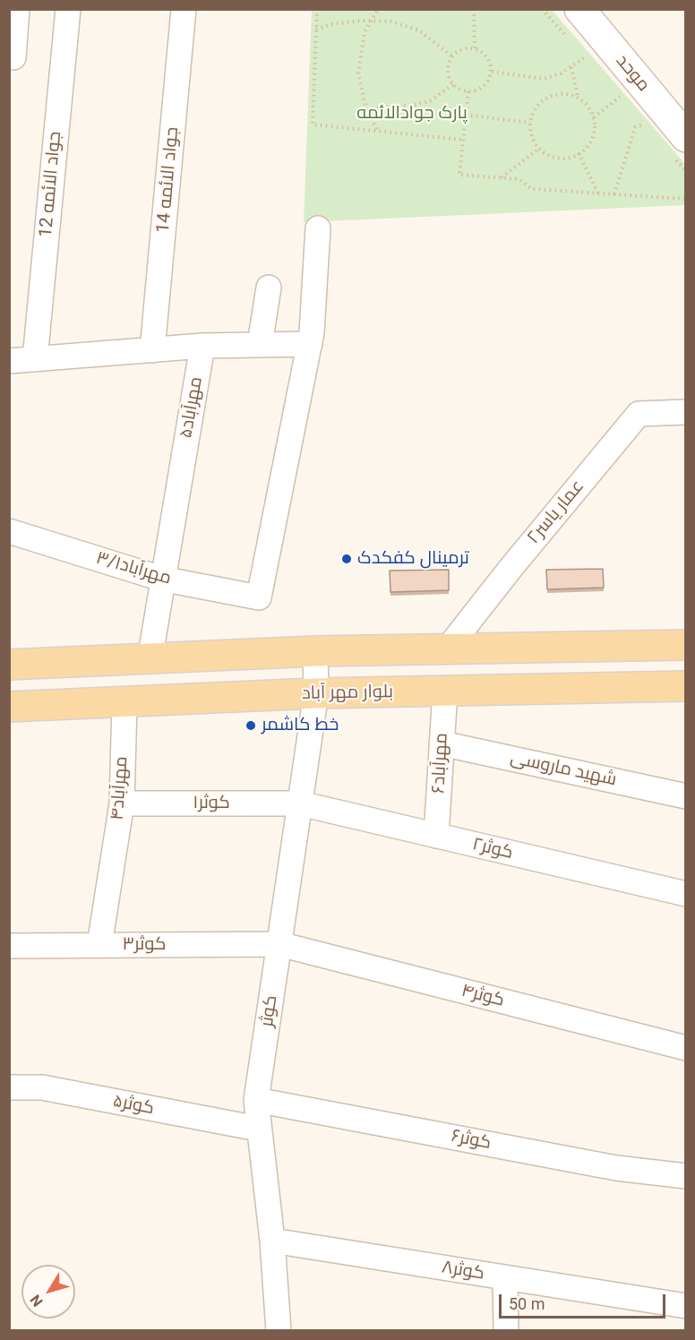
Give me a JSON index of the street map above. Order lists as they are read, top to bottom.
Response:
{
  "streets": {
    "main road": ["بلوار مهر آباد"],
    "street": [
      "موحد",
      "جواد الائمه 14",
      "جواد الائمه 12",
      "مهرآباد۵",
      "عمار یاسر۲",
      "مهرآباد۳/۱",
      "مهرآباد۶",
      "شهید ماروسی",
      "مهرآباد۴",
      "کوثر۱",
      "کوثر۲",
      "کوثر۳",
      "کوثر۴",
      "کوثر",
      "کوثر۵",
      "کوثر۶",
      "کوثر۸"
    ]
  },
  "crossings": [
    ["مهرآباد۵", "مهرآباد۳/۱"],
    ["بلوار مهر آباد", "مهرآباد۶"],
    ["بلوار مهر آباد", "مهرآباد۴"],
    ["بلوار مهر آباد", "کوثر"],
    ["مهرآباد۶", "شهید ماروسی"],
    ["مهرآباد۶", "کوثر۲"],
    ["مهرآباد۴", "کوثر۱"],
    ["مهرآباد۴", "کوثر۳"],
    ["کوثر۱", "کوثر۲"],
    ["کوثر۱", "کوثر"],
    ["کوثر۲", "کوثر"],
    ["کوثر۳", "کوثر۴"],
    ["کوثر۳", "کوثر"],
    ["کوثر۴", "کوثر"],
    ["کوثر", "کوثر۵"],
    ["کوثر", "کوثر۶"],
    ["کوثر", "کوثر۸"]
  ],
  "parks": ["پارک جوادالائمه"],
  "places": ["ترمینال کفکدک", "خط کاشمر"],
  "scale_bar": "50 m",
  "north": "bottom left"
}
